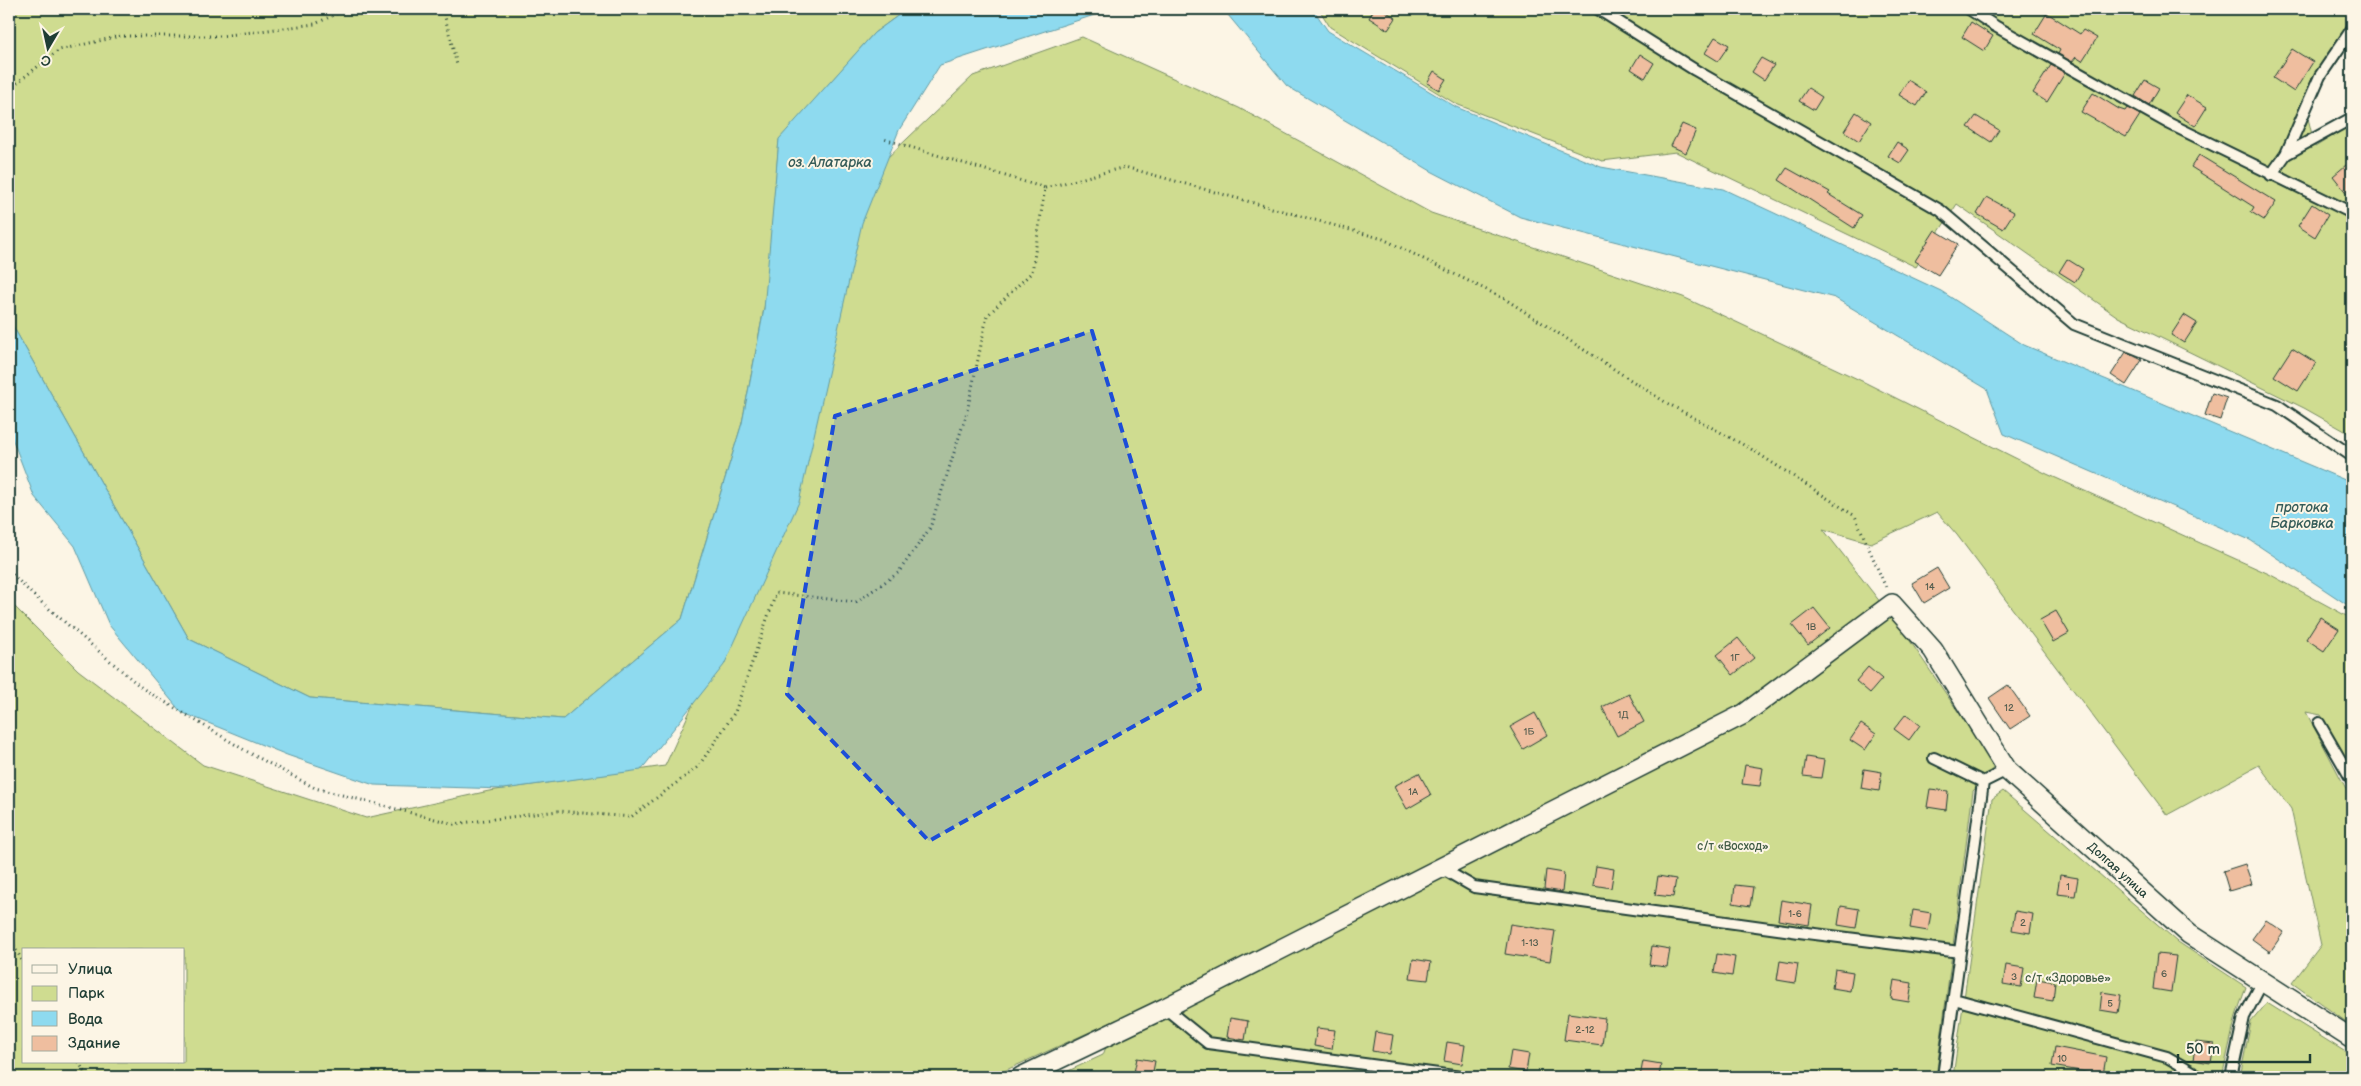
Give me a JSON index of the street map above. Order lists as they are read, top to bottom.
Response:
{
  "streets": {
    "street": ["Долгая улица"]
  },
  "water": ["оз. Алатарка", "протока Барковка"],
  "parks": ["с/т «Восход»", "с/т «Здоровье»"],
  "house_numbers": [
    "14",
    "1В",
    "1Г",
    "12",
    "1Д",
    "1Б",
    "1А",
    "1",
    "1-6",
    "2",
    "1-13",
    "6",
    "3",
    "5",
    "2-12",
    "10"
  ],
  "legend": [
    "Улица",
    "Парк",
    "Вода",
    "Здание"
  ],
  "scale_bar": "50 m",
  "north": "bottom"
}
